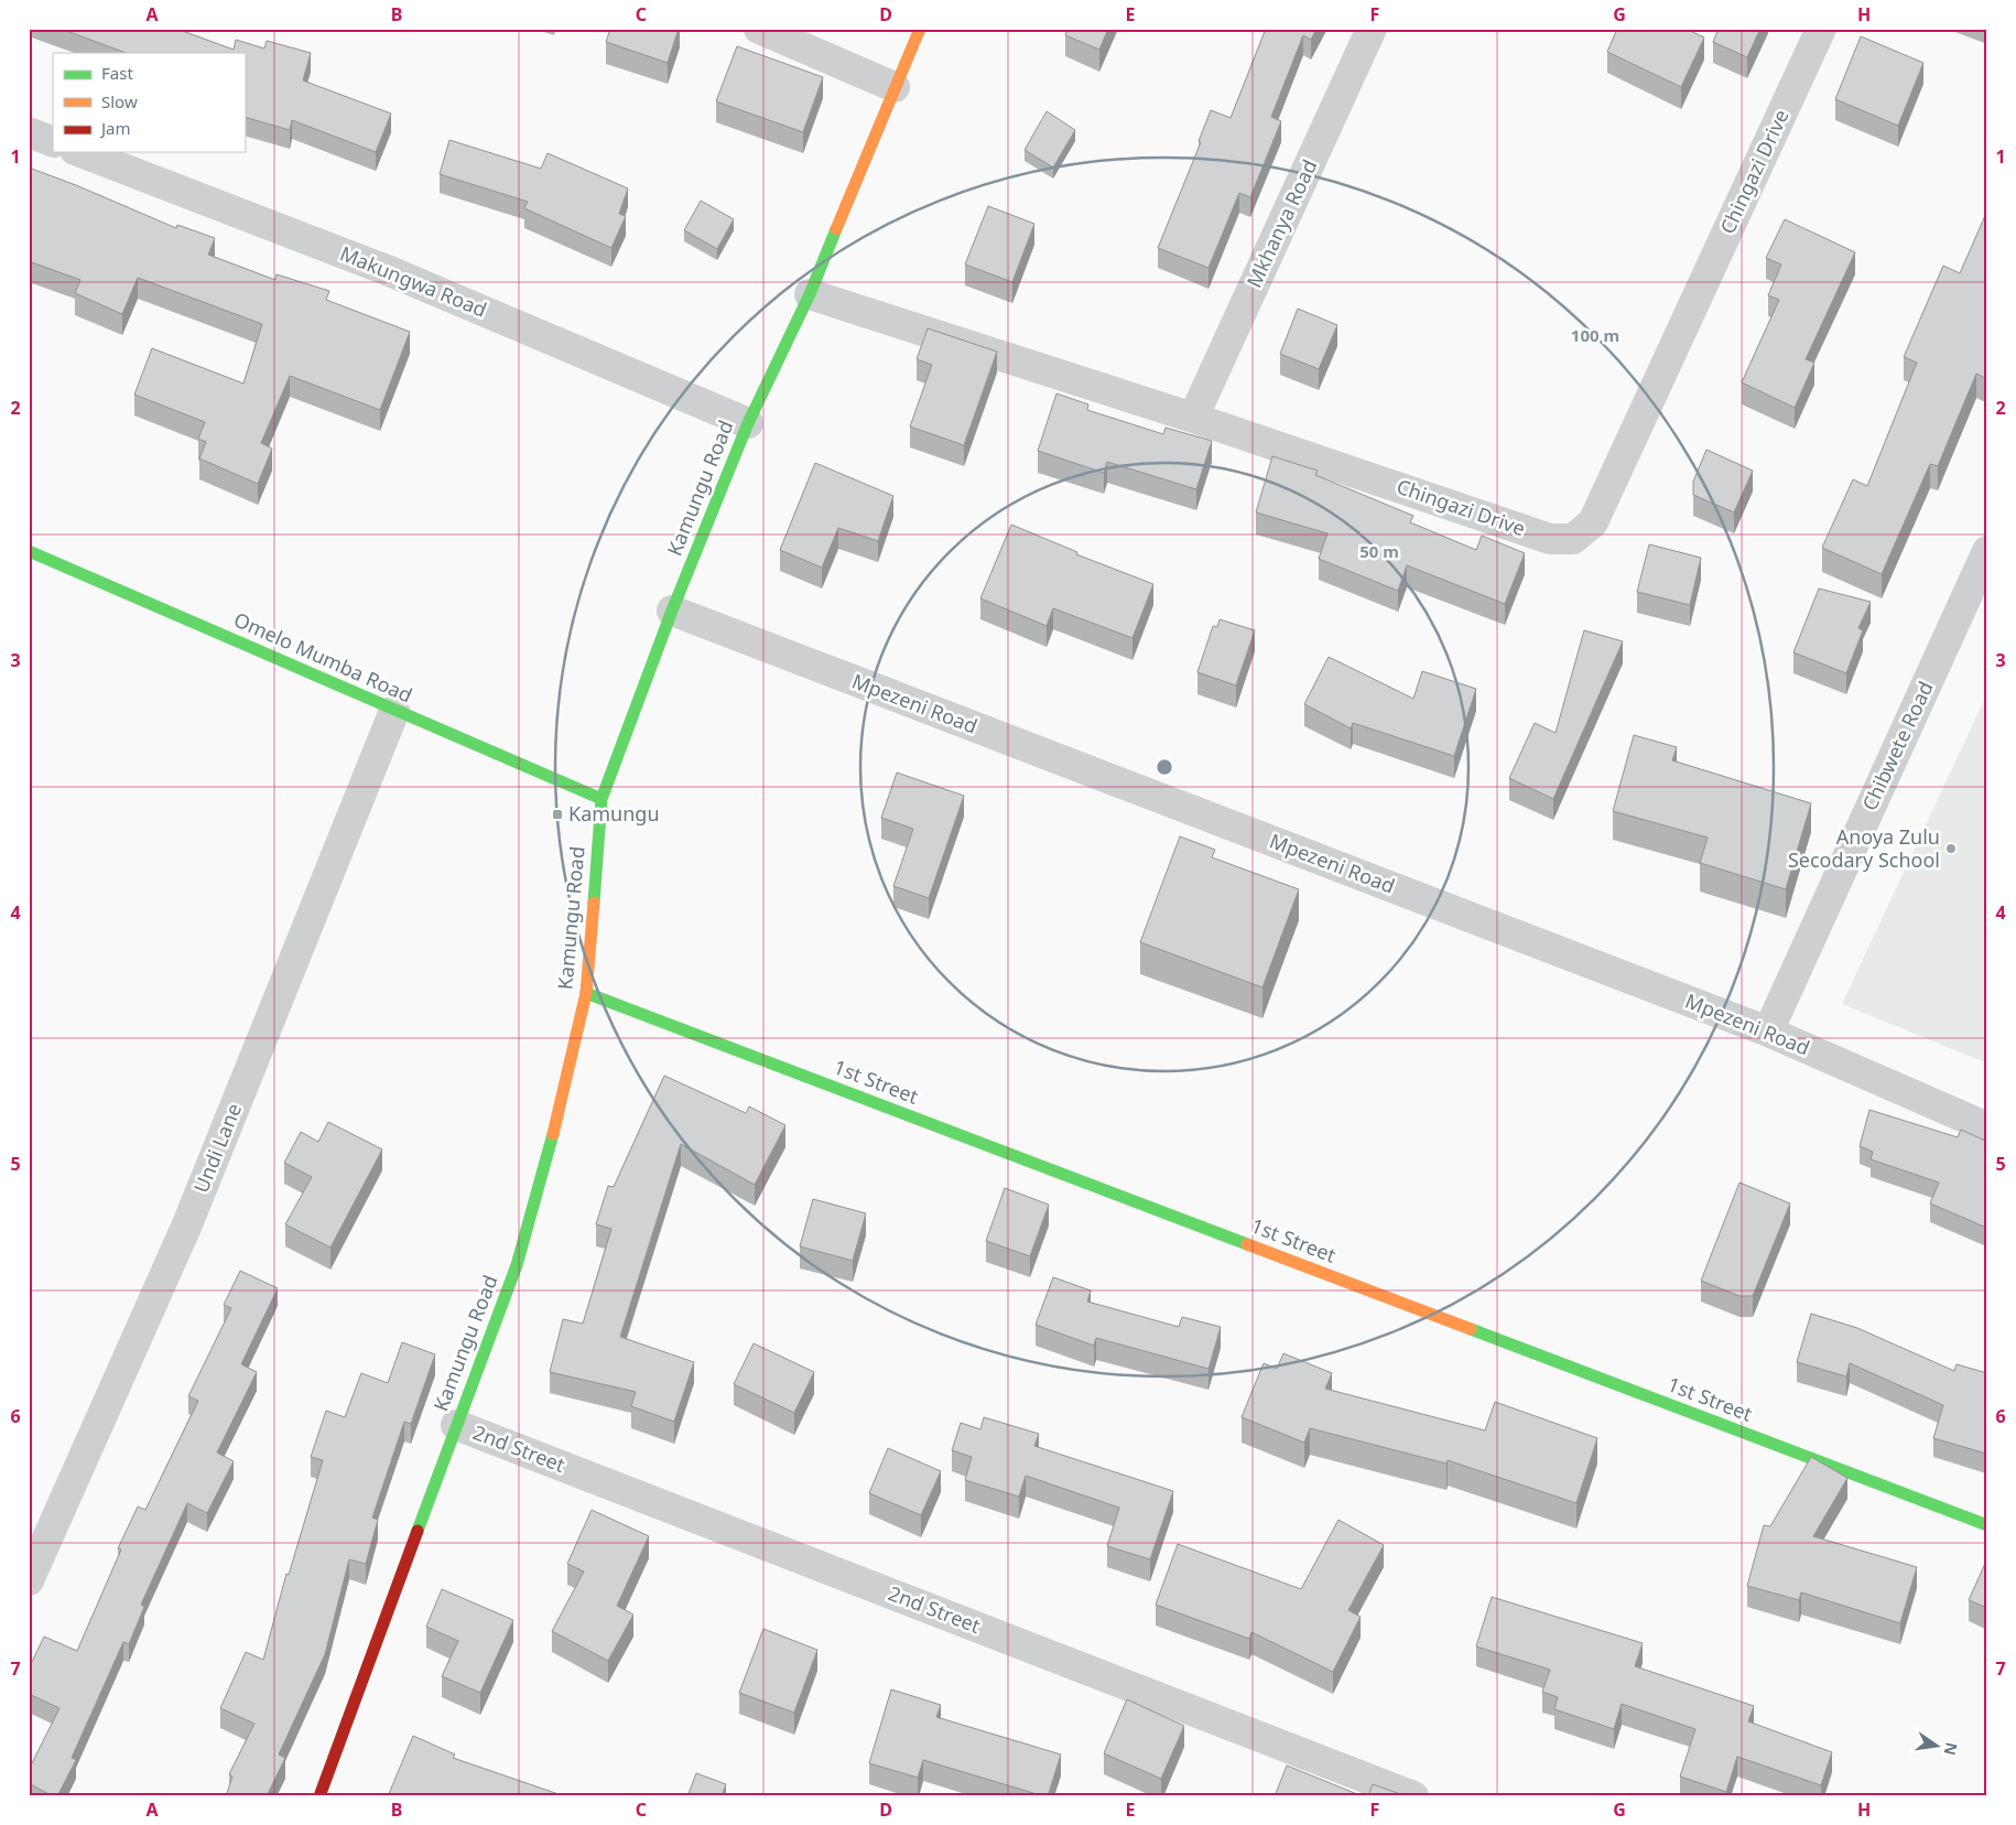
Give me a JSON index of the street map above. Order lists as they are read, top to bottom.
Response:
{
  "streets": {
    "street": [
      "Chingazi Drive",
      "Mkhanya Road",
      "Makungwa Road",
      "Kamungu Road",
      "Omelo Mumba Road",
      "Mpezeni Road",
      "Chibwete Road",
      "1st Street",
      "Undi Lane",
      "2nd Street"
    ]
  },
  "crossings": [
    ["Chingazi Drive", "Mkhanya Road"],
    ["Chingazi Drive", "Kamungu Road"],
    ["Makungwa Road", "Kamungu Road"],
    ["Kamungu Road", "Omelo Mumba Road"],
    ["Kamungu Road", "Mpezeni Road"],
    ["Kamungu Road", "1st Street"],
    ["Kamungu Road", "2nd Street"],
    ["Omelo Mumba Road", "Undi Lane"],
    ["Mpezeni Road", "Chibwete Road"]
  ],
  "places": {
    "transit": ["Kamungu"],
    "other": ["Anoya Zulu Secodary School"]
  },
  "legend": ["Fast", "Slow", "Jam"],
  "north": "right",
  "grid": {
    "columns": [
      "A",
      "B",
      "C",
      "D",
      "E",
      "F",
      "G",
      "H"
    ],
    "rows": [
      "1",
      "2",
      "3",
      "4",
      "5",
      "6",
      "7"
    ]
  },
  "rings": ["100 m", "50 m"]
}
